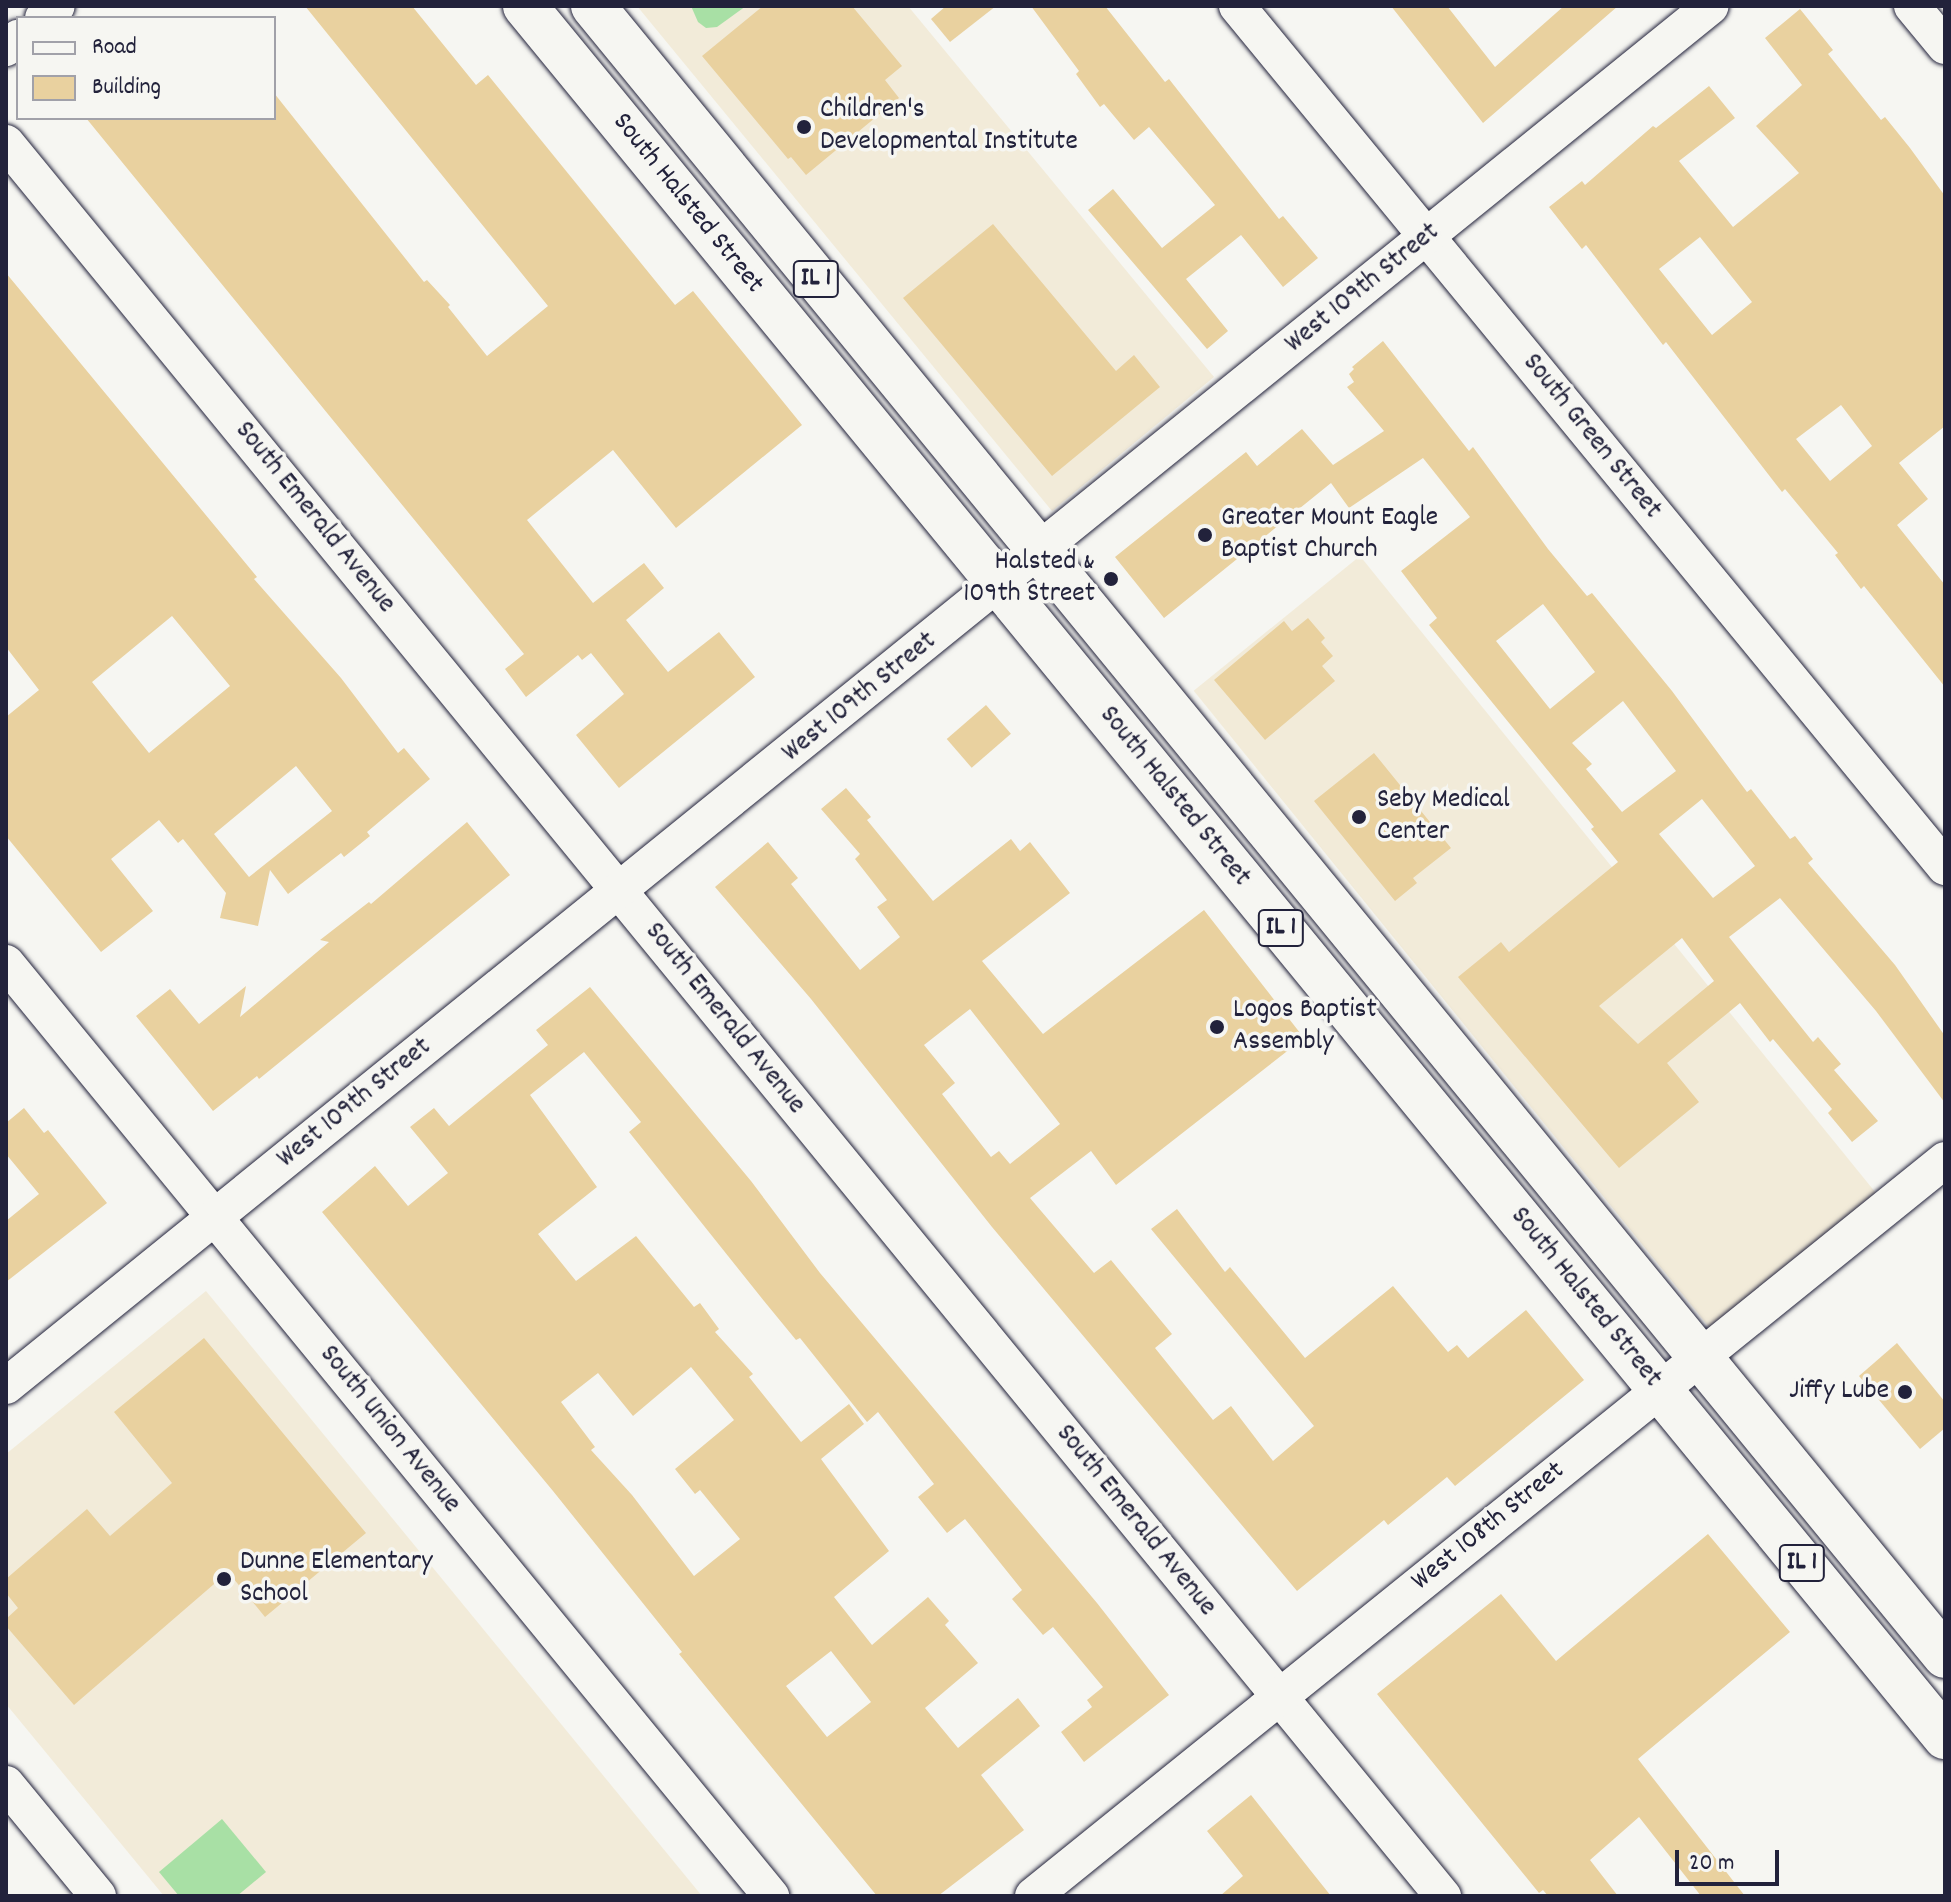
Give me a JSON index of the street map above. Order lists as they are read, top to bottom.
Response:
{
  "streets": {
    "main road": ["South Halsted Street", "IL 1"],
    "street": [
      "West 109th Street",
      "South Green Street",
      "South Emerald Avenue",
      "South Union Avenue",
      "West 108th Street"
    ]
  },
  "crossings": [
    ["South Halsted Street", "West 109th Street"],
    ["South Halsted Street", "West 108th Street"],
    ["West 109th Street", "South Green Street"],
    ["West 109th Street", "South Emerald Avenue"],
    ["West 109th Street", "South Union Avenue"],
    ["South Emerald Avenue", "West 108th Street"]
  ],
  "places": [
    "Children's Developmental Institute",
    "Greater Mount Eagle Baptist Church",
    "Halsted & 109th Street",
    "Seby Medical Center",
    "Logos Baptist Assembly",
    "Jiffy Lube",
    "Dunne Elementary School"
  ],
  "legend": ["Road", "Building"],
  "scale_bar": "20 m"
}
